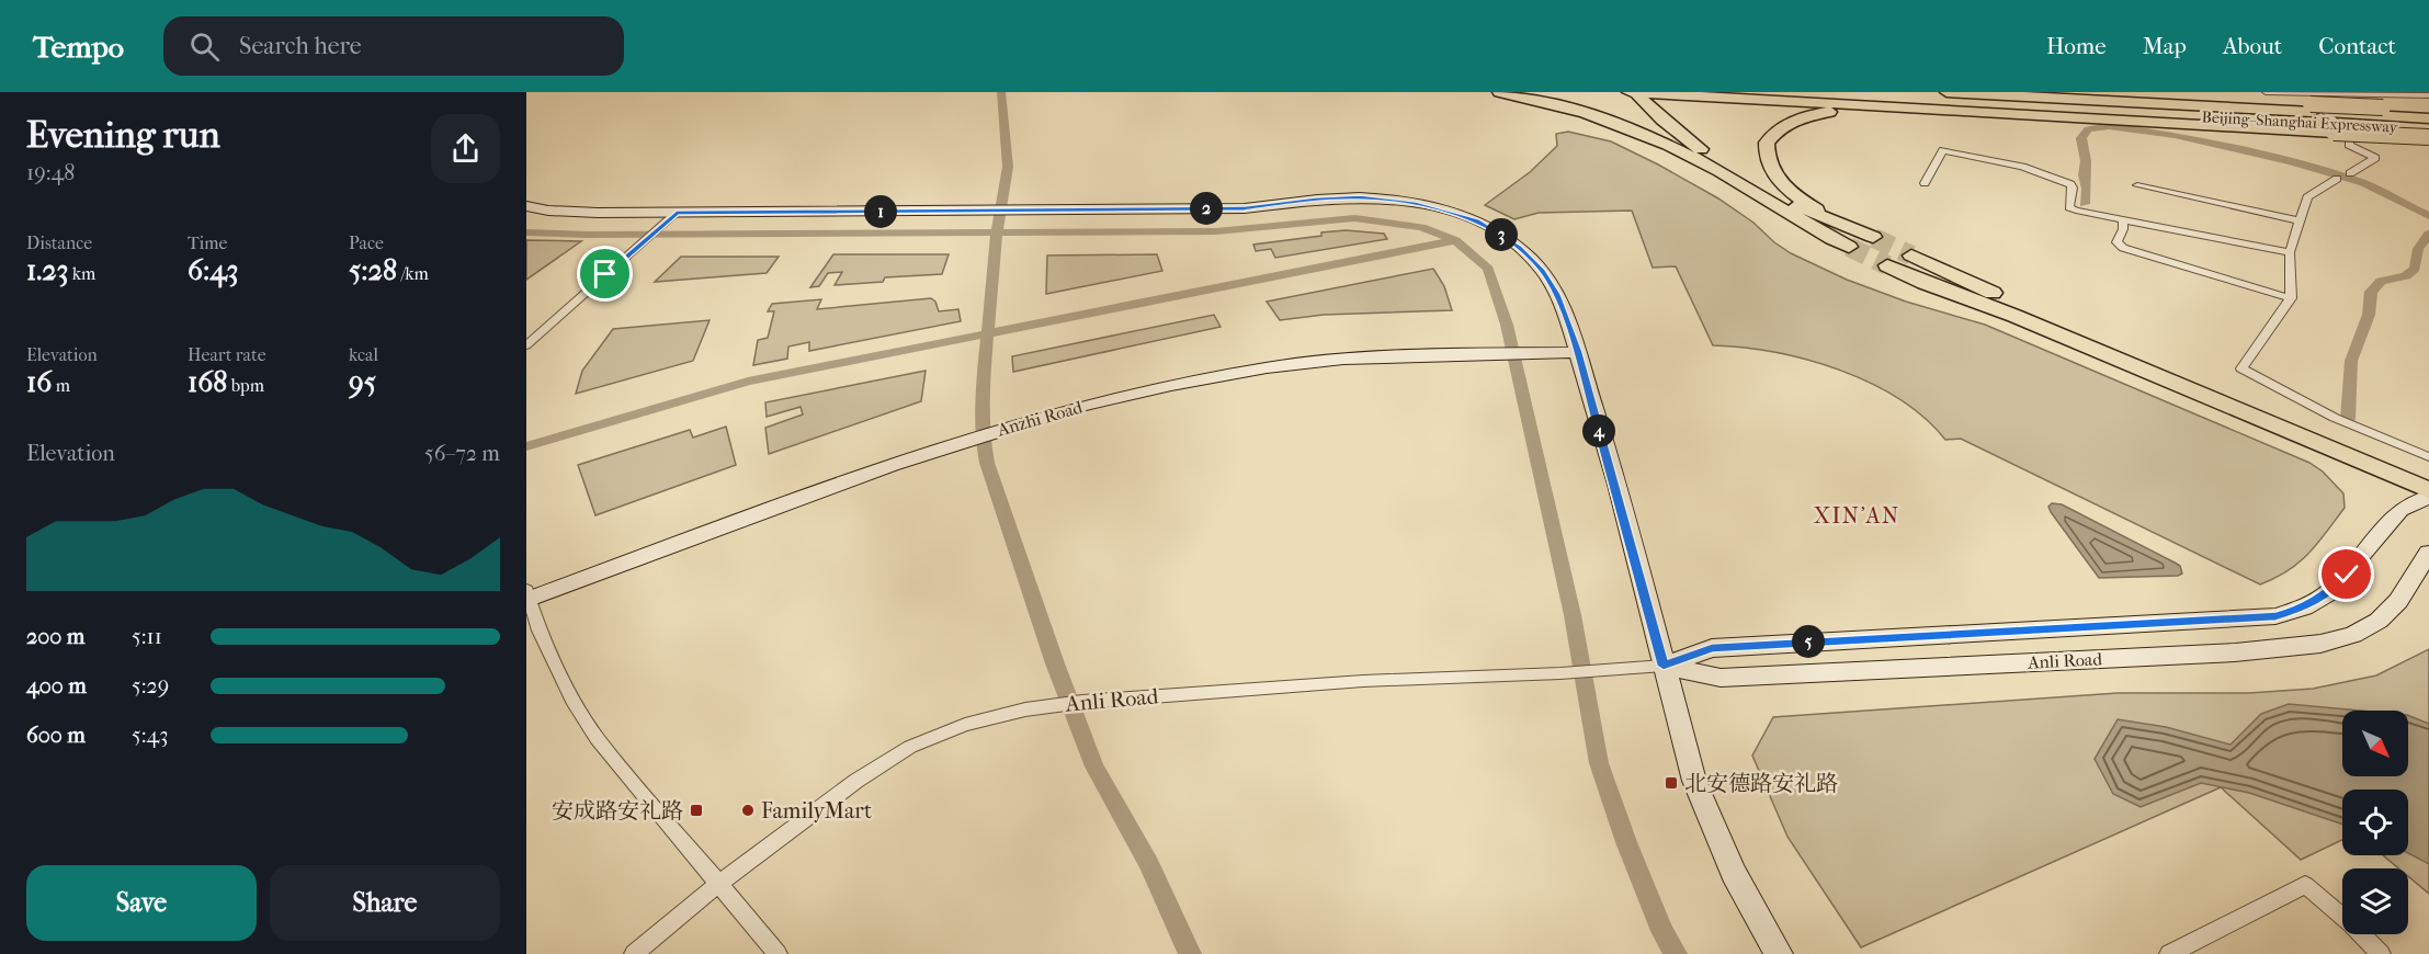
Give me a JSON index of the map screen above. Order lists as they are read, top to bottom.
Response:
{
  "streets": {
    "highway": ["Beijing–Shanghai Expressway"],
    "street": ["Anzhi Road", "Anli Road"]
  },
  "districts": ["XIN'AN"],
  "places": {
    "transit": ["北安德路安礼路", "安成路安礼路"],
    "other": ["FamilyMart"]
  },
  "north": "bottom right",
  "page": {
    "header": "Tempo",
    "search": "Search here",
    "nav": [
      "Home",
      "Map",
      "About",
      "Contact"
    ],
    "heading": ["Evening run", "19:48"],
    "pins": [
      "2",
      "1",
      "3",
      "4",
      "5"
    ],
    "stats": [
      ["Distance", "1.23 km"],
      ["Time", "6:43"],
      ["Pace", "5:28 /km"],
      ["Elevation", "16 m"],
      ["Heart rate", "168 bpm"],
      ["kcal", "95"]
    ],
    "chart": ["Elevation", "56–72 m"],
    "list": [
      {
        "name": "200 m",
        "note": "5:11"
      },
      {
        "name": "400 m",
        "note": "5:29"
      },
      {
        "name": "600 m",
        "note": "5:43"
      }
    ],
    "buttons": ["Save", "Share"]
  }
}
